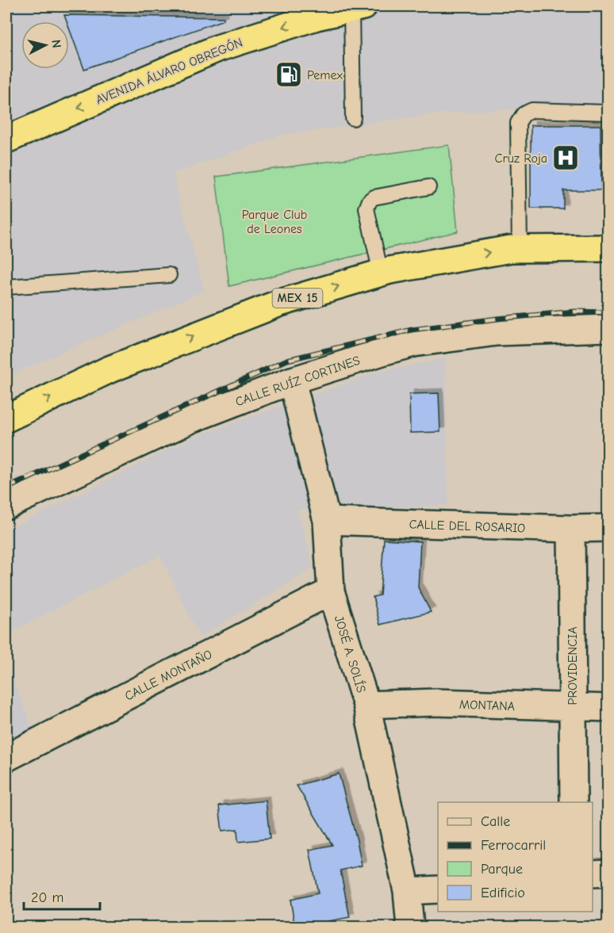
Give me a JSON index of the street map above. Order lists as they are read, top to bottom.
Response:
{
  "streets": {
    "highway": ["AVENIDA ÁLVARO OBREGÓN", "MEX 15"],
    "street": [
      "CALLE RUÍZ CORTINES",
      "CALLE DEL ROSARIO",
      "JOSÉ A. SOLÍS",
      "PROVIDENCIA",
      "CALLE MONTAÑO",
      "MONTANA"
    ]
  },
  "crossings": [
    ["CALLE RUÍZ CORTINES", "JOSÉ A. SOLÍS"],
    ["CALLE DEL ROSARIO", "JOSÉ A. SOLÍS"],
    ["CALLE DEL ROSARIO", "PROVIDENCIA"],
    ["JOSÉ A. SOLÍS", "CALLE MONTAÑO"],
    ["JOSÉ A. SOLÍS", "MONTANA"],
    ["PROVIDENCIA", "MONTANA"]
  ],
  "one_way": ["AVENIDA ÁLVARO OBREGÓN"],
  "parks": ["Parque Club de Leones"],
  "places": {
    "fuel station": ["Pemex"],
    "hospital": ["Cruz Roja"]
  },
  "legend": [
    "Calle",
    "Ferrocarril",
    "Parque",
    "Edificio"
  ],
  "scale_bar": "20 m",
  "north": "right"
}
